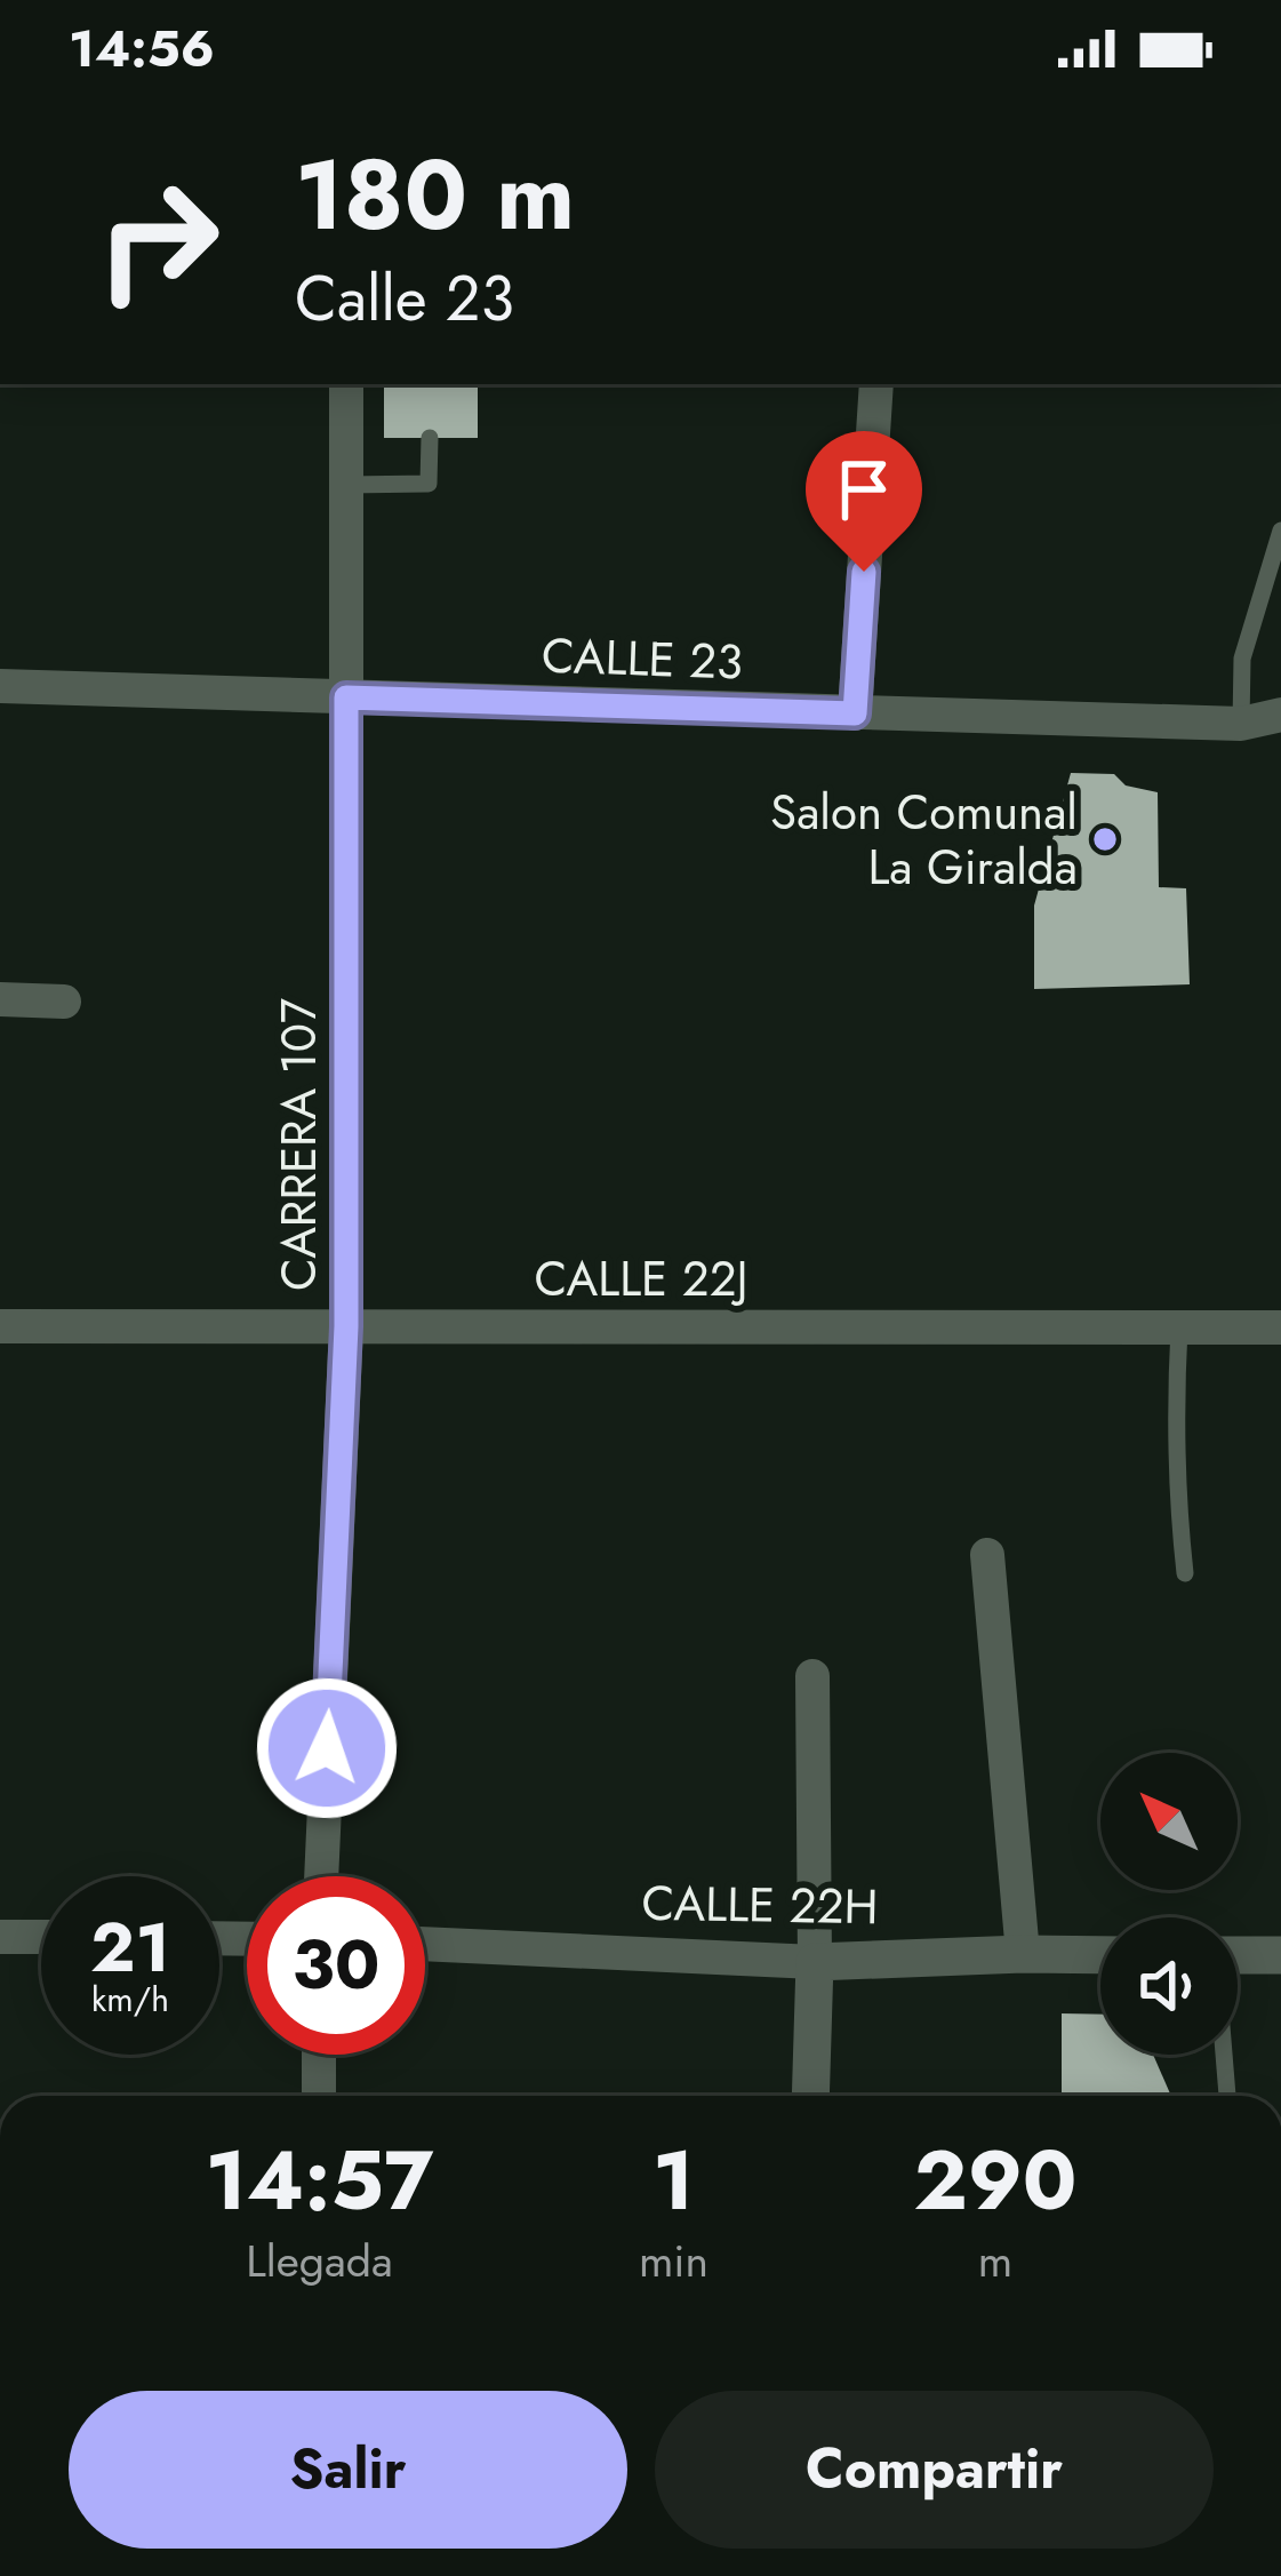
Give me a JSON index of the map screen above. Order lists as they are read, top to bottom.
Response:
{
  "streets": {
    "street": [
      "CALLE 23",
      "CARRERA 107",
      "CALLE 22J",
      "CALLE 22H"
    ]
  },
  "crossings": [
    ["CALLE 23", "CARRERA 107"],
    ["CARRERA 107", "CALLE 22J"]
  ],
  "places": ["Salon Comunal La Giralda"],
  "north": "top left",
  "page": {
    "status": "14:56",
    "turn": ["180 m", "Calle 23"],
    "speed": "21 km/h",
    "limit": "30",
    "eta": [
      "14:57",
      "Llegada",
      "1",
      "min",
      "290",
      "m"
    ],
    "buttons": ["Salir", "Compartir"]
  }
}
